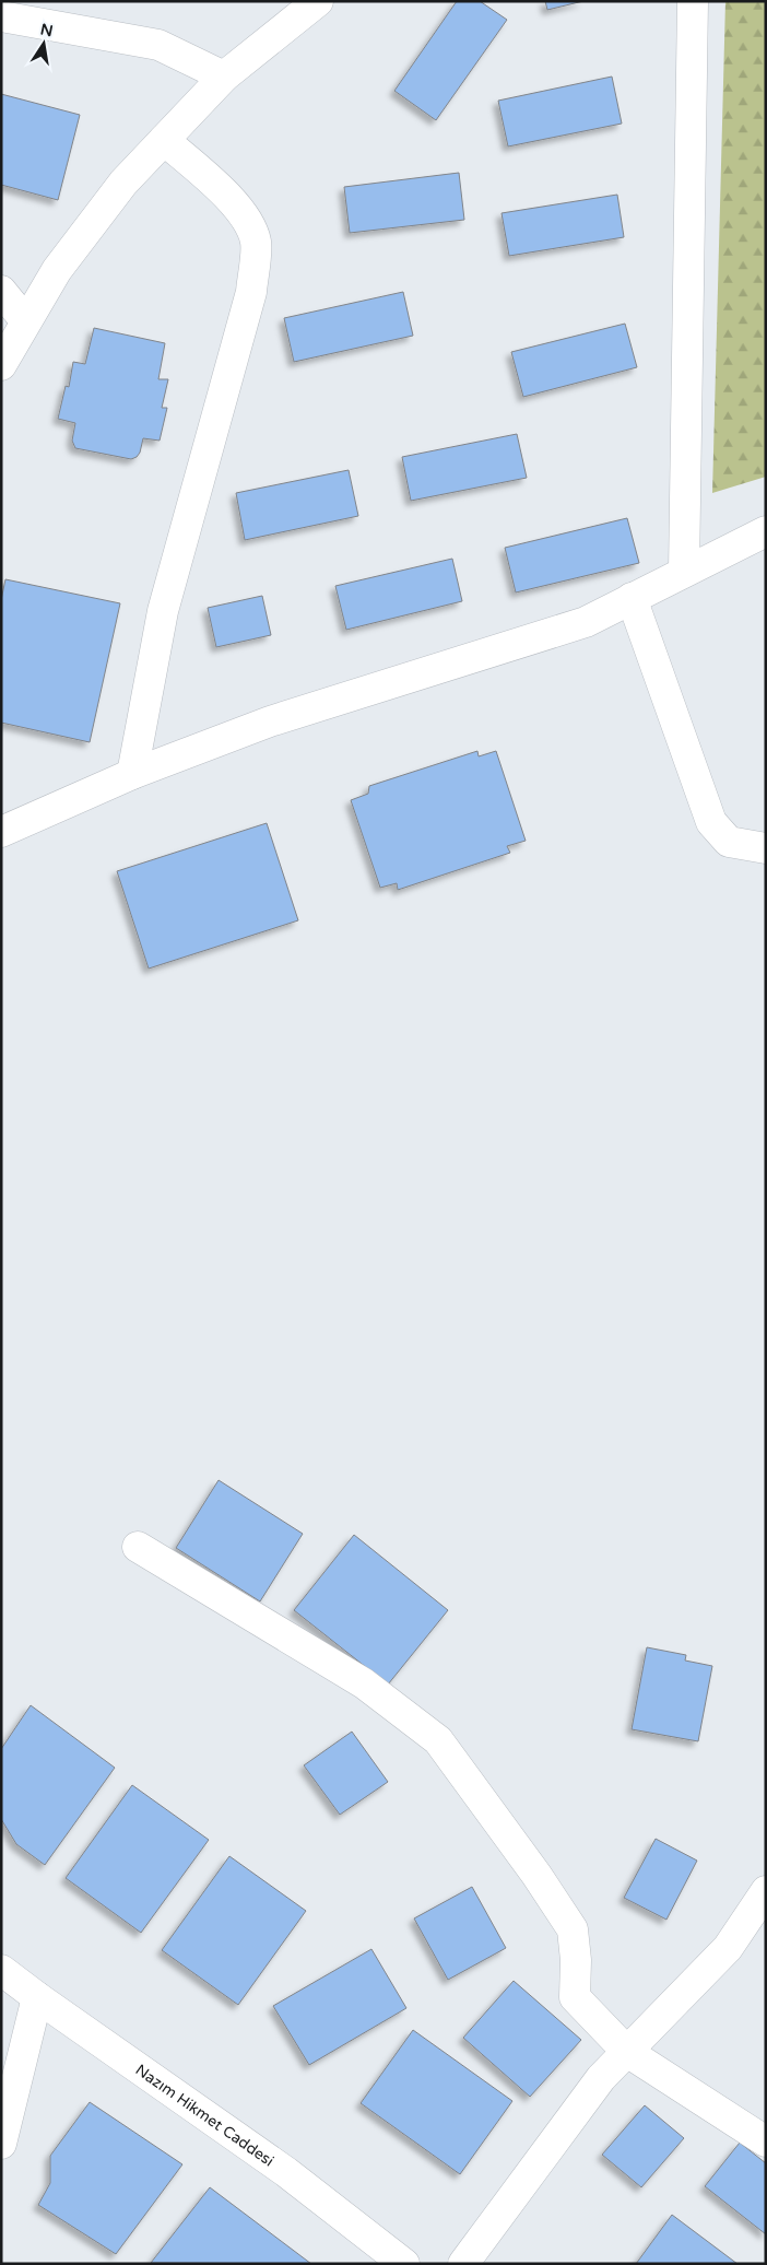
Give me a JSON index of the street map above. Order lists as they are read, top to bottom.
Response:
{
  "streets": {
    "street": ["Nazım Hikmet Caddesi"]
  },
  "north": "top"
}
